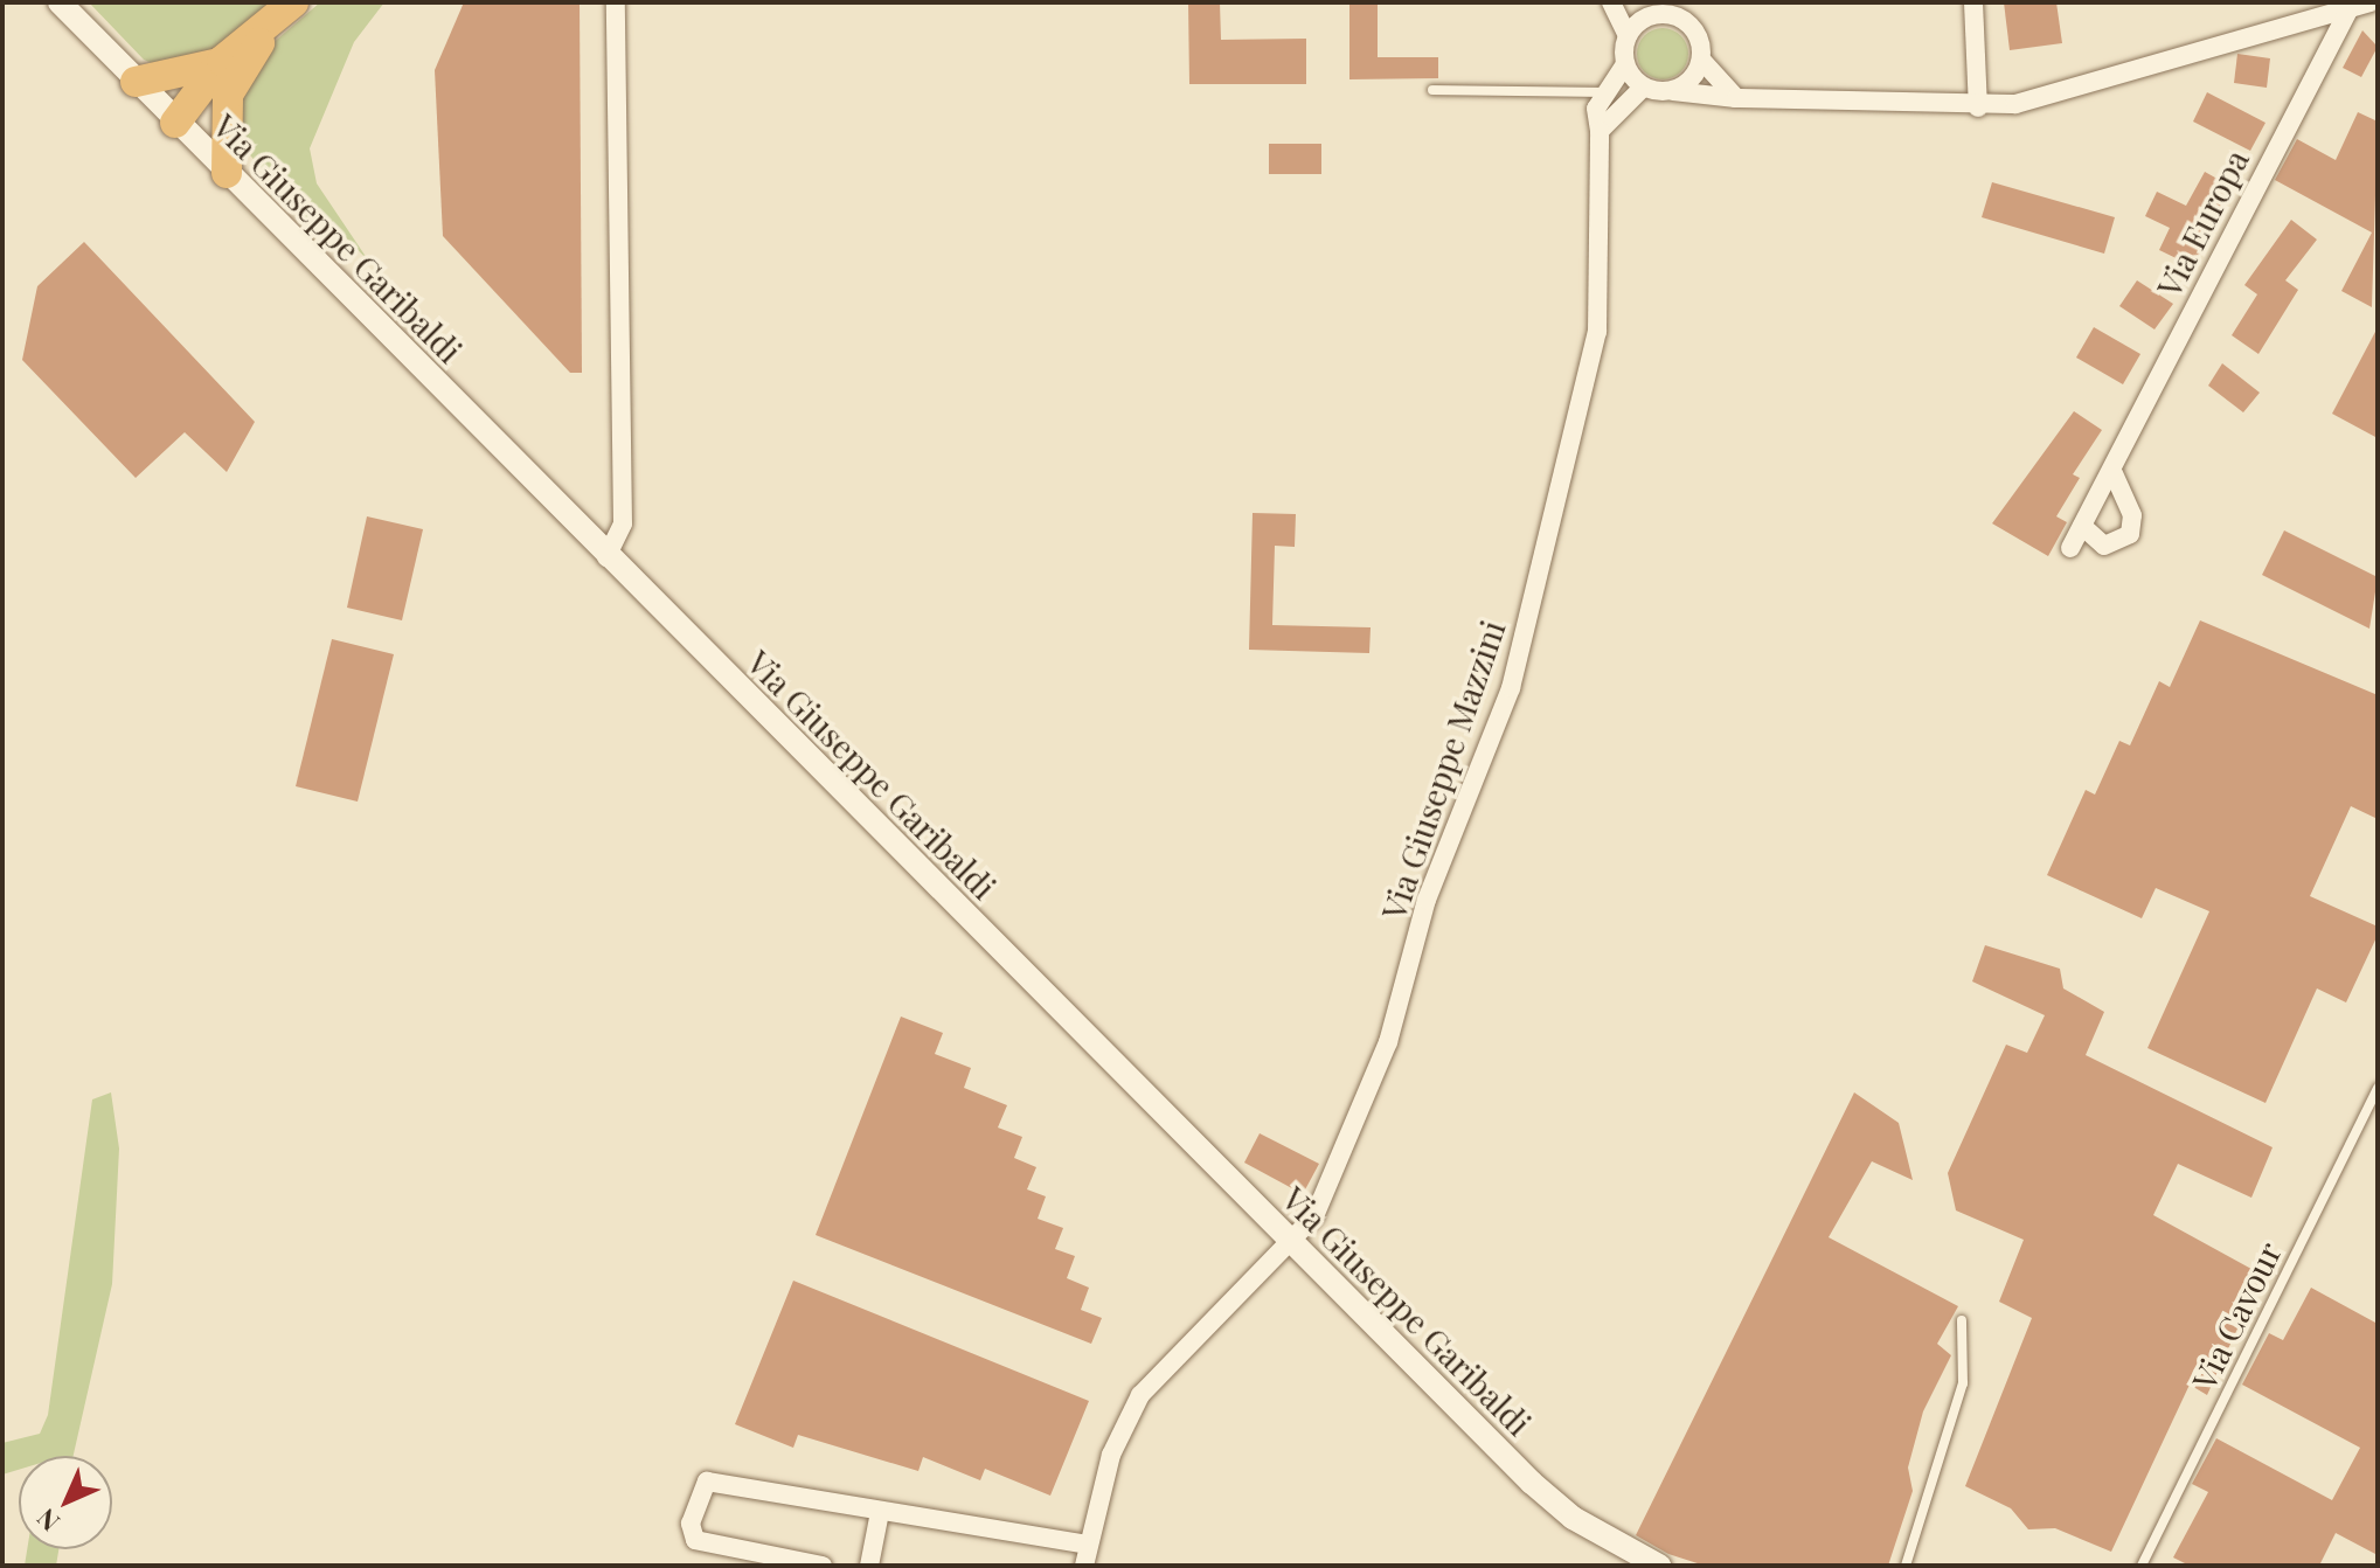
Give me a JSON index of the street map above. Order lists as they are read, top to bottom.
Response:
{
  "streets": {
    "street": ["Via Europa", "Via Giuseppe Garibaldi", "Via Giuseppe Mazzini"],
    "lane": ["Via Cavour"]
  },
  "crossings": [
    ["Via Giuseppe Garibaldi", "Via Giuseppe Mazzini"]
  ],
  "north": "bottom left"
}
